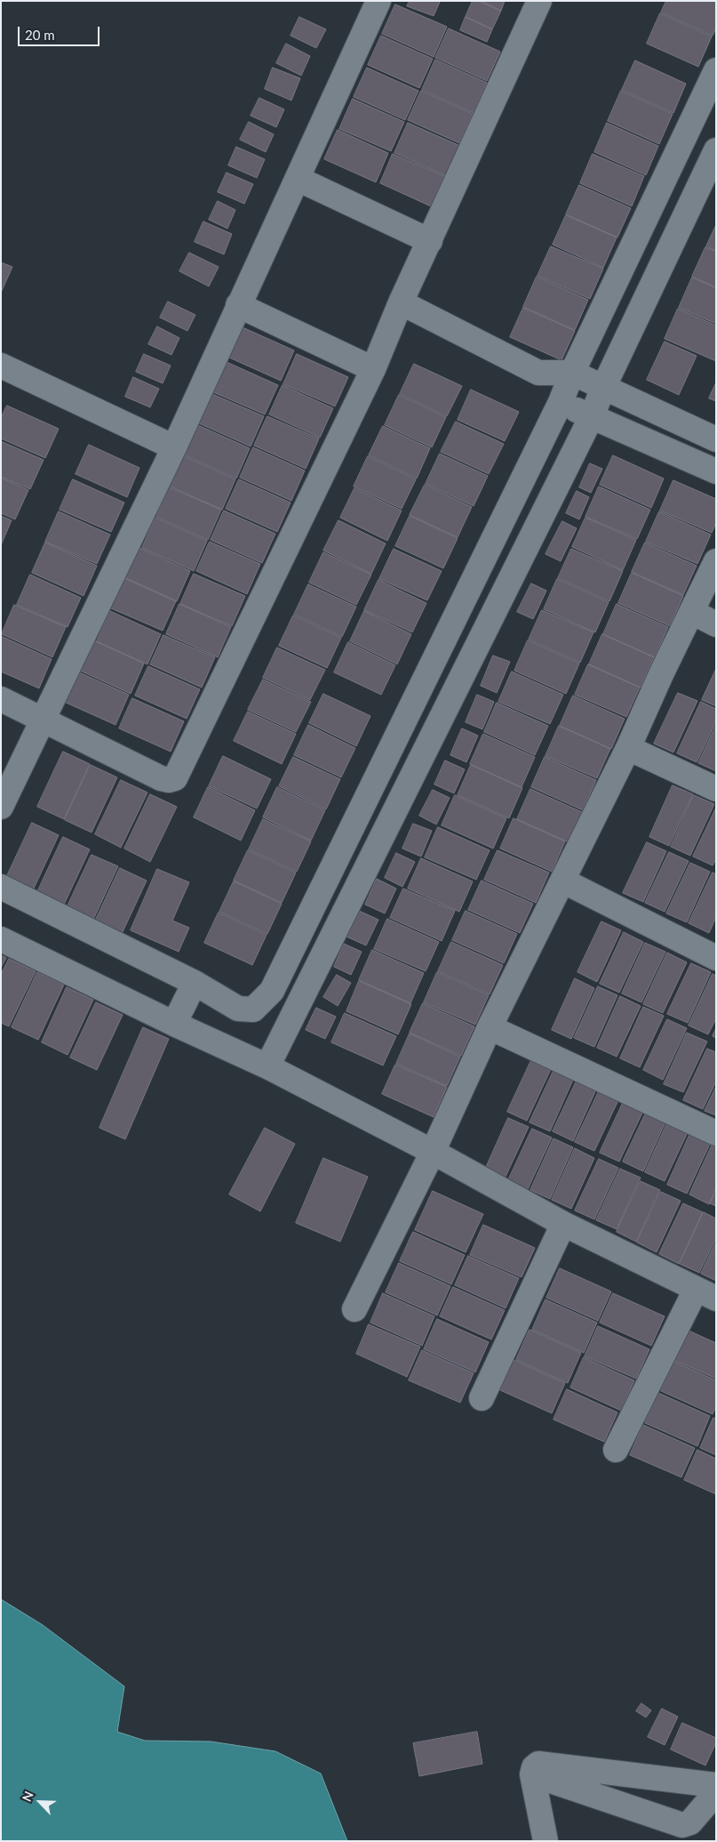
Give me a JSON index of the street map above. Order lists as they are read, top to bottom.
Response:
{
  "scale_bar": "20 m",
  "north": "top left"
}
